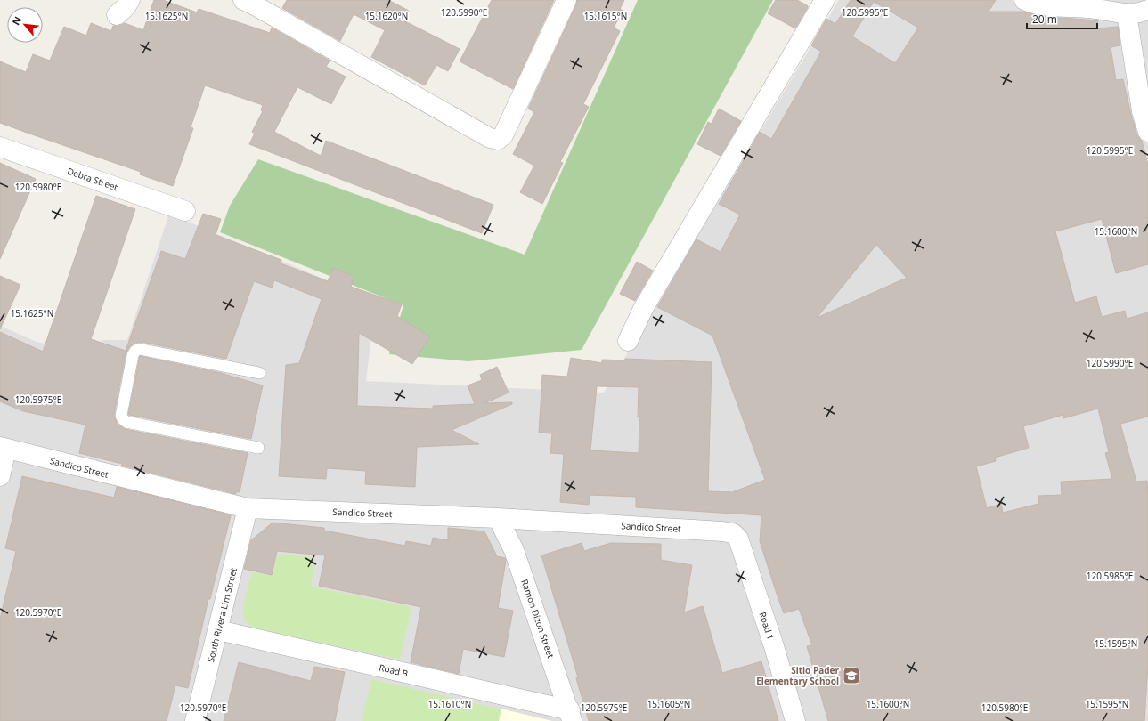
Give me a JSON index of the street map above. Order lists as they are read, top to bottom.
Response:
{
  "streets": {
    "street": [
      "Debra Street",
      "Sandico Street",
      "South Rivera Lim Street",
      "Ramon Dizon Street",
      "Road 1",
      "Road B"
    ]
  },
  "crossings": [
    ["Sandico Street", "South Rivera Lim Street"],
    ["Sandico Street", "Ramon Dizon Street"],
    ["Sandico Street", "Road 1"],
    ["South Rivera Lim Street", "Road B"],
    ["Ramon Dizon Street", "Road B"]
  ],
  "places": {
    "school or university": ["Sitio Pader Elementary School"]
  },
  "scale_bar": "20 m",
  "north": "top left",
  "coordinates": [
    "120.5990°E",
    "120.5995°E",
    "15.1625°N",
    "15.1620°N",
    "15.1615°N",
    "120.5980°E",
    "15.1600°N",
    "120.5975°E",
    "120.5985°E",
    "120.5970°E",
    "15.1595°N",
    "15.1610°N",
    "15.1605°N"
  ]
}
